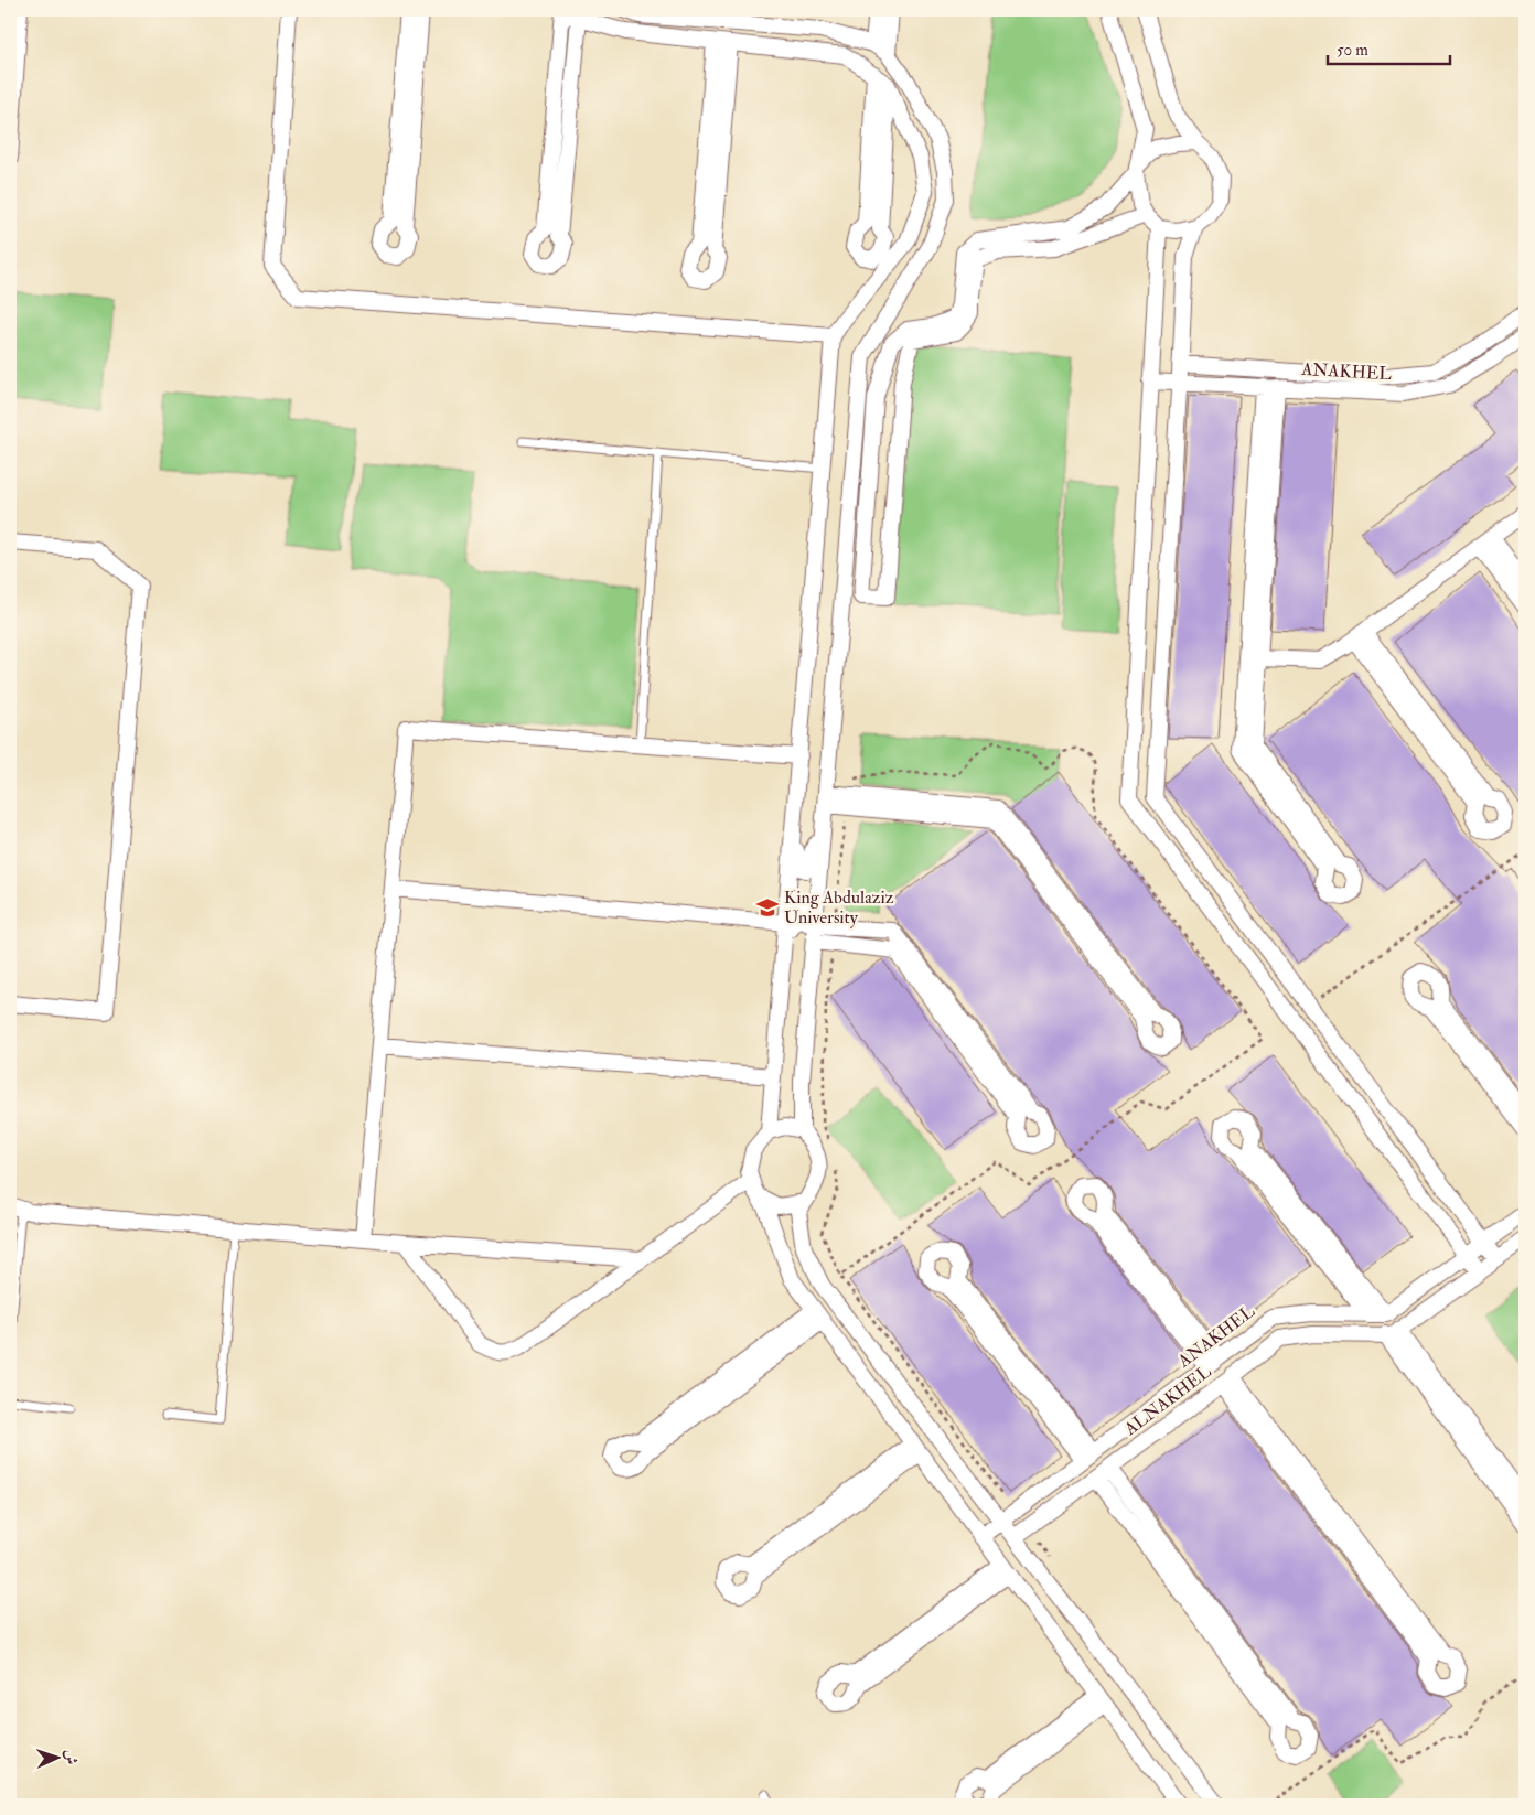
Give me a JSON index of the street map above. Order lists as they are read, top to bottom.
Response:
{
  "streets": {
    "street": ["ANAKHEL", "ALNAKHEL"]
  },
  "places": {
    "school or university": ["King Abdulaziz University"]
  },
  "scale_bar": "50 m",
  "north": "right"
}
